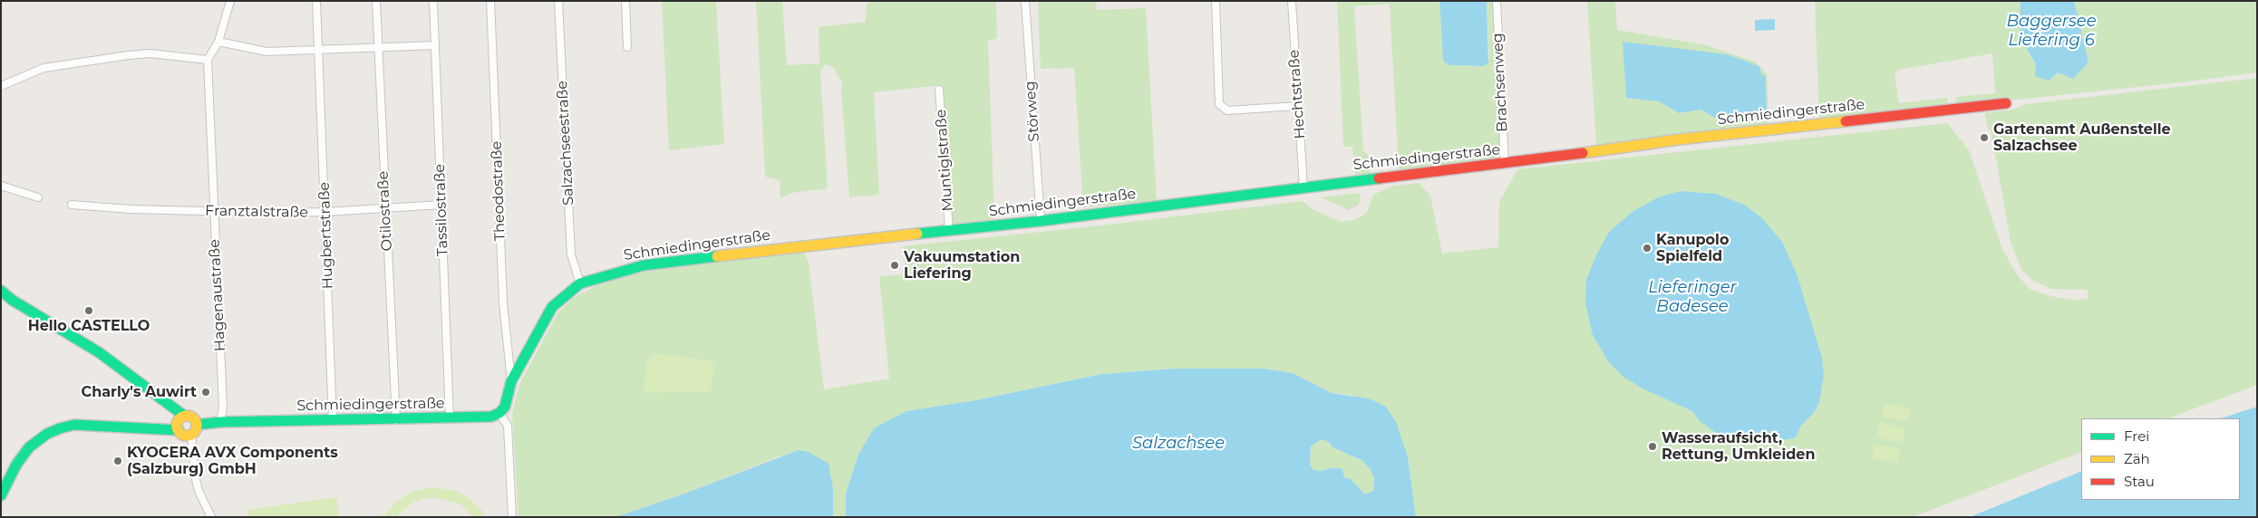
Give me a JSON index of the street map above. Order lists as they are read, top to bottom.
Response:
{
  "streets": {
    "street": [
      "Brachsenweg",
      "Hechtstraße",
      "Störweg",
      "Schmiedingerstraße",
      "Salzachseestraße",
      "Muntiglstraße",
      "Theodostraße",
      "Tassilostraße",
      "Otilostraße",
      "Franztalstraße",
      "Hugbertstraße",
      "Hagenaustraße"
    ]
  },
  "crossings": [
    ["Brachsenweg", "Schmiedingerstraße"],
    ["Hechtstraße", "Schmiedingerstraße"],
    ["Störweg", "Schmiedingerstraße"],
    ["Schmiedingerstraße", "Salzachseestraße"],
    ["Schmiedingerstraße", "Muntiglstraße"],
    ["Schmiedingerstraße", "Theodostraße"],
    ["Schmiedingerstraße", "Tassilostraße"],
    ["Schmiedingerstraße", "Otilostraße"],
    ["Schmiedingerstraße", "Hugbertstraße"],
    ["Schmiedingerstraße", "Hagenaustraße"],
    ["Tassilostraße", "Franztalstraße"],
    ["Otilostraße", "Franztalstraße"],
    ["Franztalstraße", "Hugbertstraße"],
    ["Franztalstraße", "Hagenaustraße"]
  ],
  "water": ["Baggersee Liefering 6", "Lieferinger Badesee", "Salzachsee"],
  "places": [
    "Gartenamt Außenstelle Salzachsee",
    "Kanupolo Spielfeld",
    "Vakuumstation Liefering",
    "Hello CASTELLO",
    "Charly's Auwirt",
    "Wasseraufsicht, Rettung, Umkleiden",
    "KYOCERA AVX Components (Salzburg) GmbH"
  ],
  "legend": ["Frei", "Zäh", "Stau"]
}
